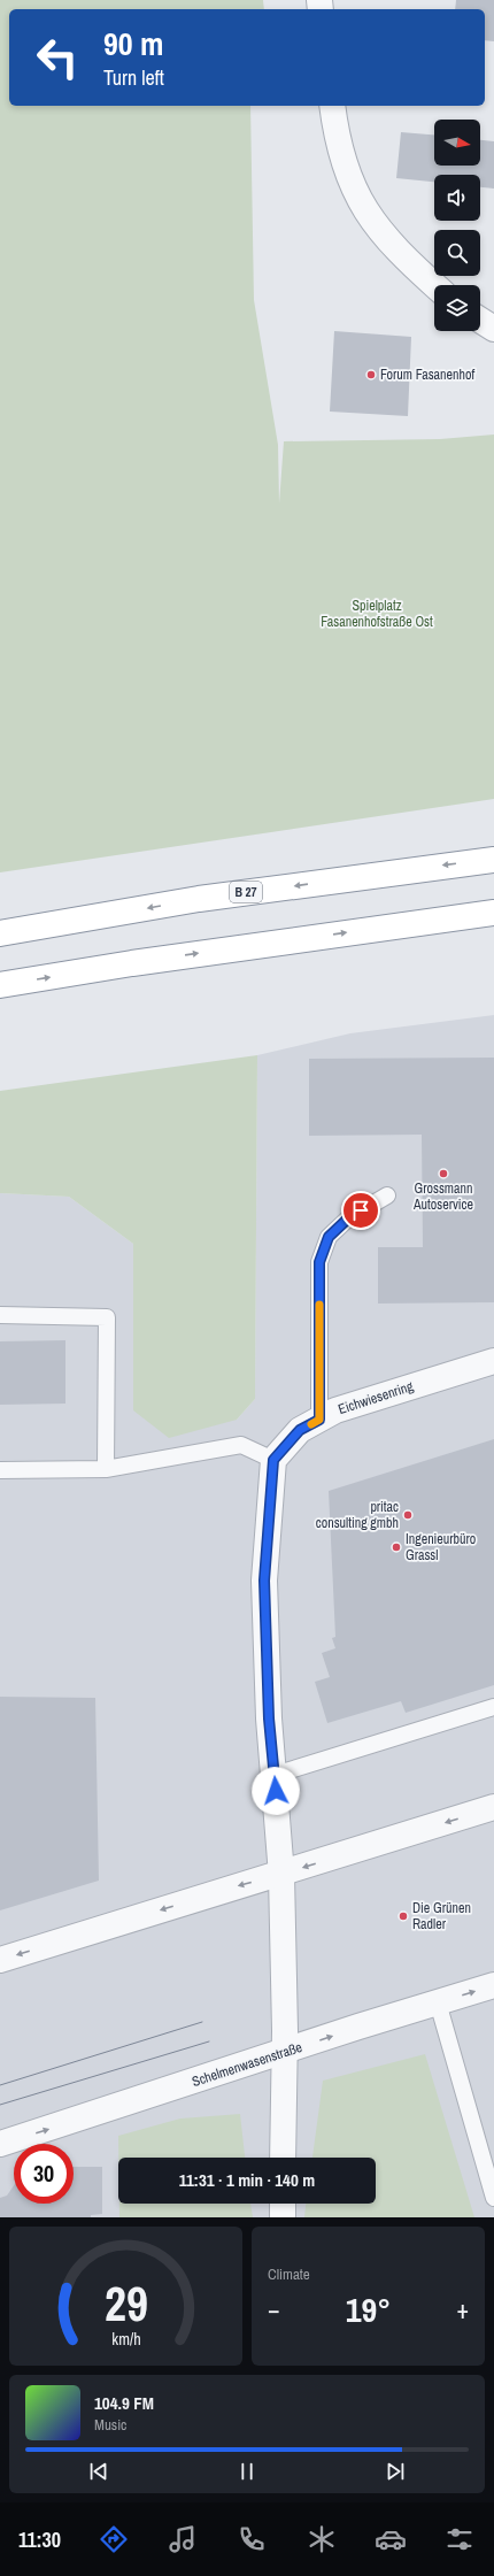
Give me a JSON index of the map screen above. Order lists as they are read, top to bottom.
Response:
{
  "streets": {
    "highway": ["B 27"],
    "street": ["Eichwiesenring", "Schelmenwasenstraße"]
  },
  "parks": ["Spielplatz Fasanenhofstraße Ost"],
  "places": [
    "Forum Fasanenhof",
    "Grossmann Autoservice",
    "pritac consulting gmbh",
    "Ingenieurbüro Grassl",
    "Die Grünen Radler"
  ],
  "north": "right",
  "page": {
    "turn": ["90 m", "Turn left"],
    "limit": "30",
    "trip": "11:31 · 1 min · 140 m",
    "tile": "Climate",
    "heat": ["−", "19°", "+"],
    "song": ["104.9 FM", "Music"],
    "tabs": "11:30",
    "gauge": ["29", "km/h"]
  }
}
